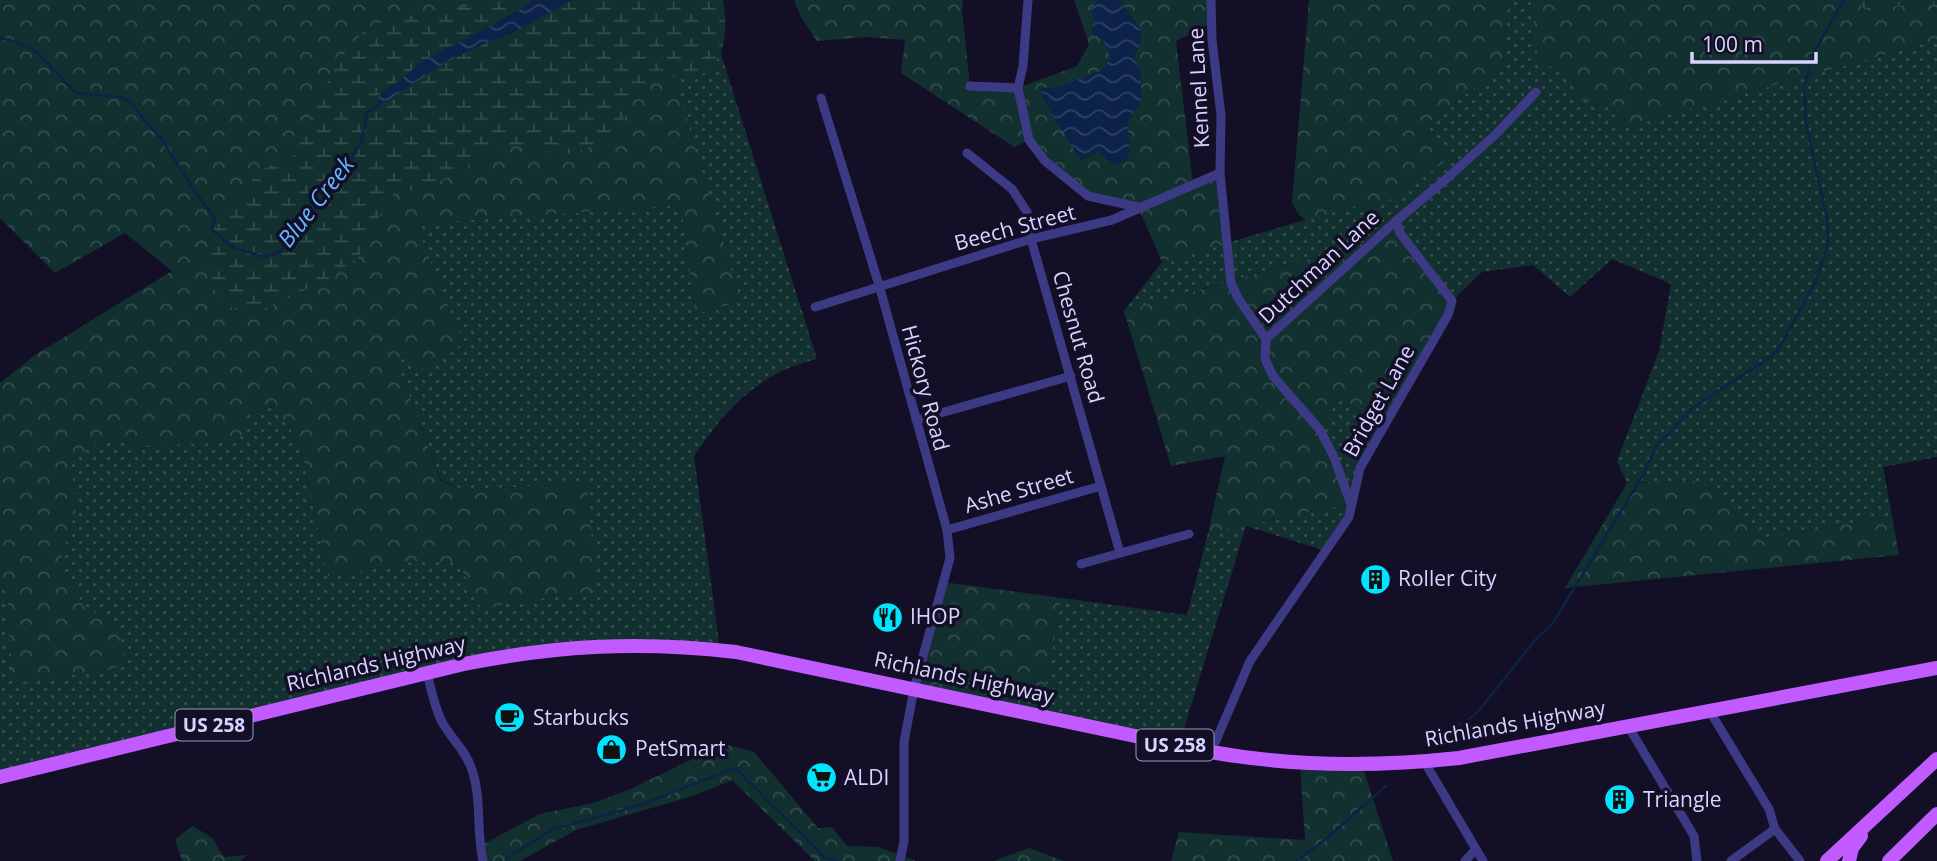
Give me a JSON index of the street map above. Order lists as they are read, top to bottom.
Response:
{
  "streets": {
    "main road": ["Richlands Highway", "US 258"],
    "street": [
      "Kennel Lane",
      "Beech Street",
      "Dutchman Lane",
      "Chesnut Road",
      "Hickory Road",
      "Bridget Lane",
      "Ashe Street"
    ]
  },
  "crossings": [
    ["Kennel Lane", "Beech Street"],
    ["Kennel Lane", "Dutchman Lane"],
    ["Beech Street", "Chesnut Road"],
    ["Beech Street", "Hickory Road"],
    ["Dutchman Lane", "Bridget Lane"],
    ["Chesnut Road", "Ashe Street"],
    ["Hickory Road", "Ashe Street"],
    ["Hickory Road", "Richlands Highway"],
    ["Bridget Lane", "Richlands Highway"]
  ],
  "water": ["Blue Creek"],
  "places": {
    "building": ["Roller City", "Triangle"],
    "restaurant": ["IHOP"],
    "cafe": ["Starbucks"],
    "shop": ["PetSmart"],
    "supermarket": ["ALDI"]
  },
  "scale_bar": "100 m"
}
